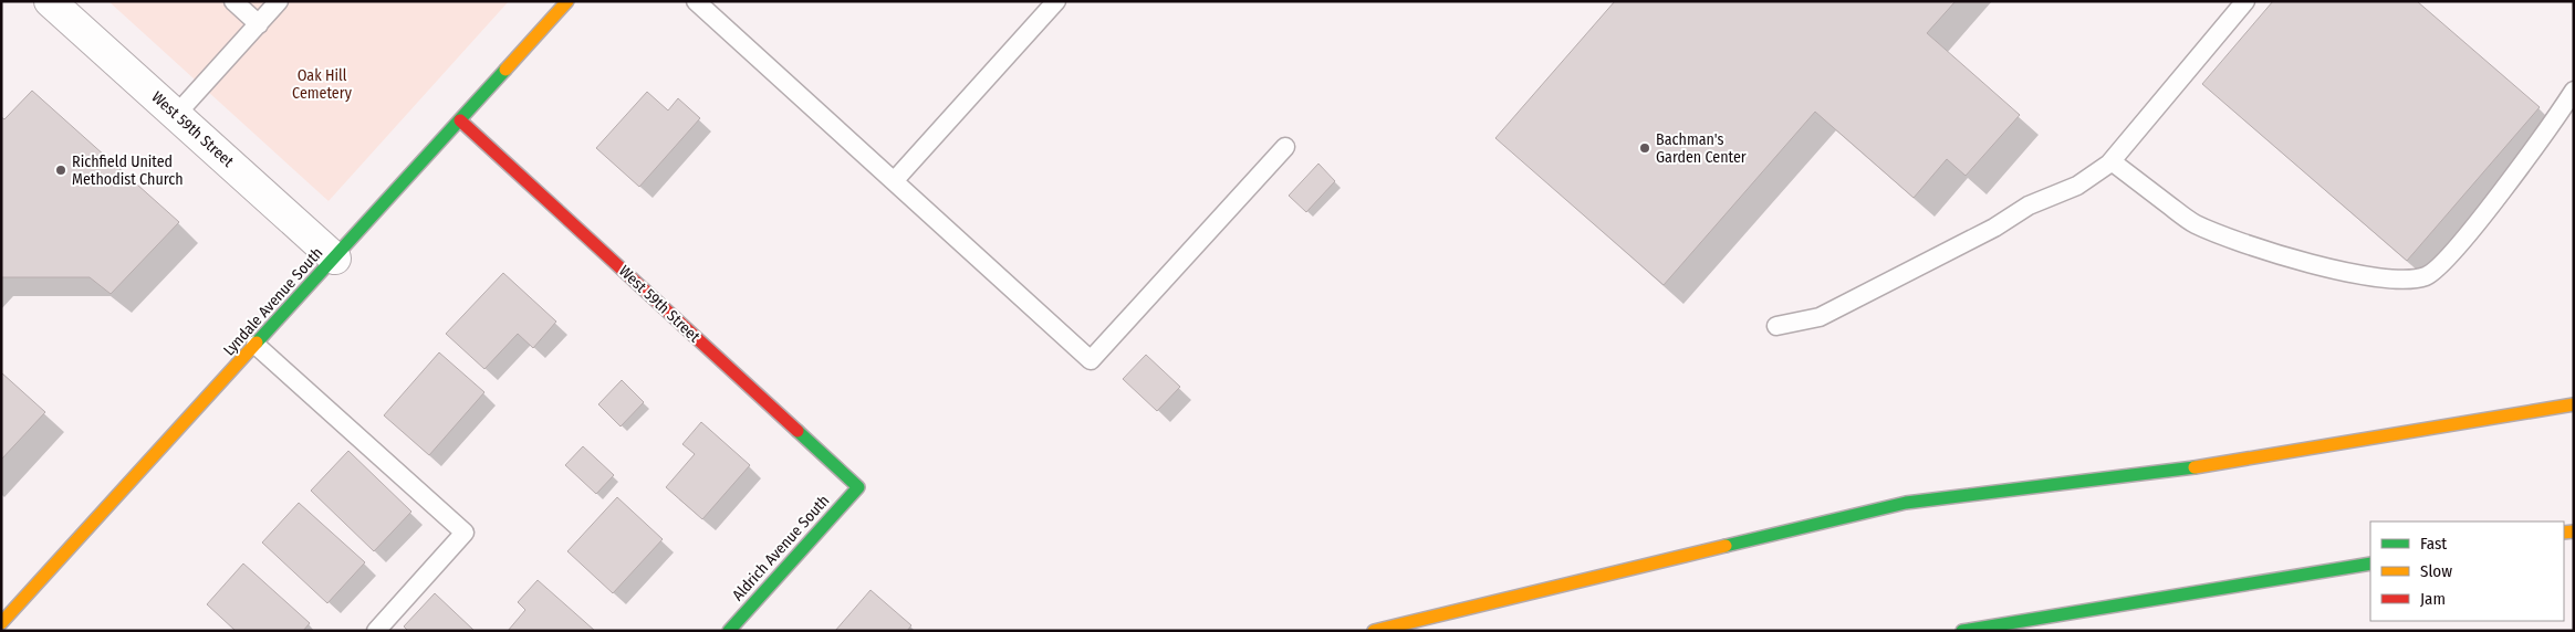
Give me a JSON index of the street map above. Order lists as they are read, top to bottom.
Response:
{
  "streets": {
    "main road": ["West 59th Street", "Lyndale Avenue South", "Aldrich Avenue South"]
  },
  "crossings": [
    ["West 59th Street", "Lyndale Avenue South"],
    ["West 59th Street", "Aldrich Avenue South"]
  ],
  "parks": ["Oak Hill Cemetery"],
  "places": ["Bachman's Garden Center", "Richfield United Methodist Church"],
  "legend": ["Fast", "Slow", "Jam"]
}
